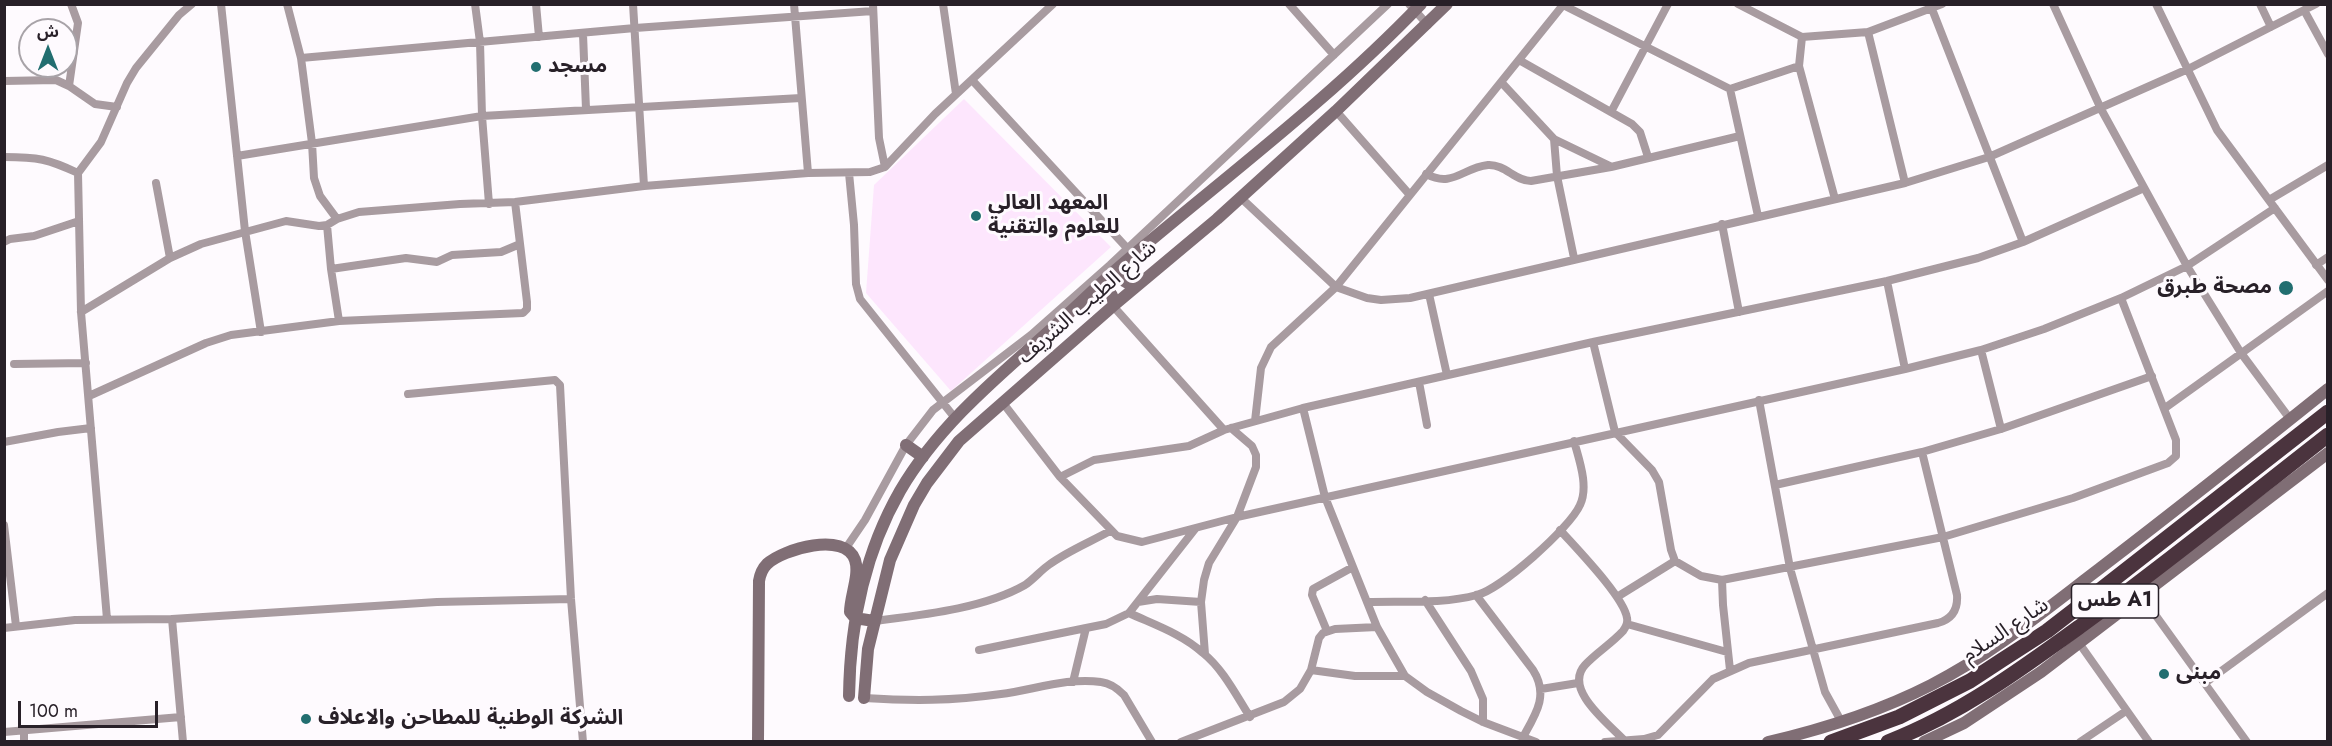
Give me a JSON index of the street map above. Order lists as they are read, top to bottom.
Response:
{
  "streets": {
    "highway": ["طس A1", "شارع السلام"],
    "main road": ["شارع الطيب الشريف"]
  },
  "places": [
    "مسجد",
    "المعهد العالي للعلوم والتقنية",
    "مصحة طبرق",
    "مبنى",
    "الشركة الوطنية للمطاحن والاعلاف"
  ],
  "scale_bar": "100 m",
  "north": "top"
}
